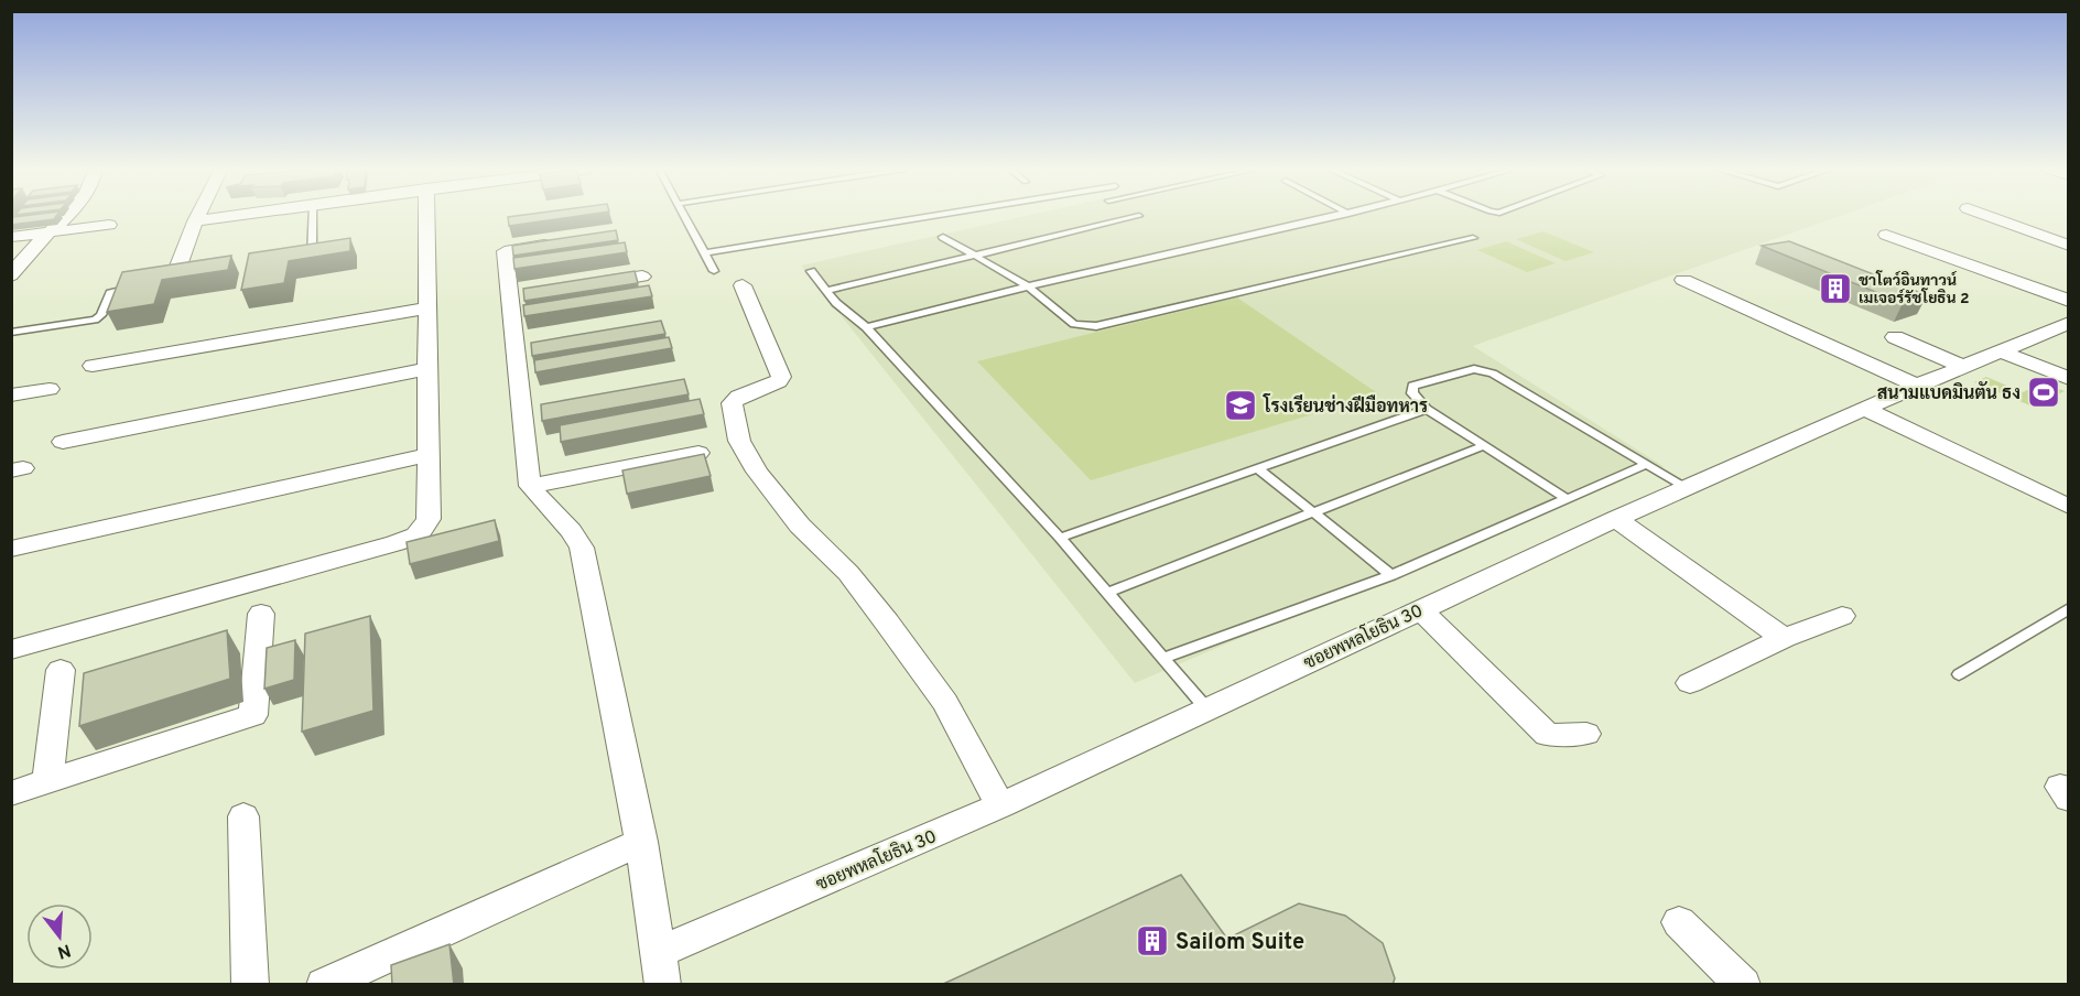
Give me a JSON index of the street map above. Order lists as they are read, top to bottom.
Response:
{
  "streets": {
    "street": ["ซอยพหลโยธิน 30"]
  },
  "places": {
    "building": ["ชาโตว์อินทาวน์ เมเจอร์รัชโยธิน 2", "Sailom Suite"],
    "sports": ["สนามแบดมินตัน ธง"],
    "school or university": ["โรงเรียนช่างฝีมือทหาร"]
  },
  "north": "bottom"
}
